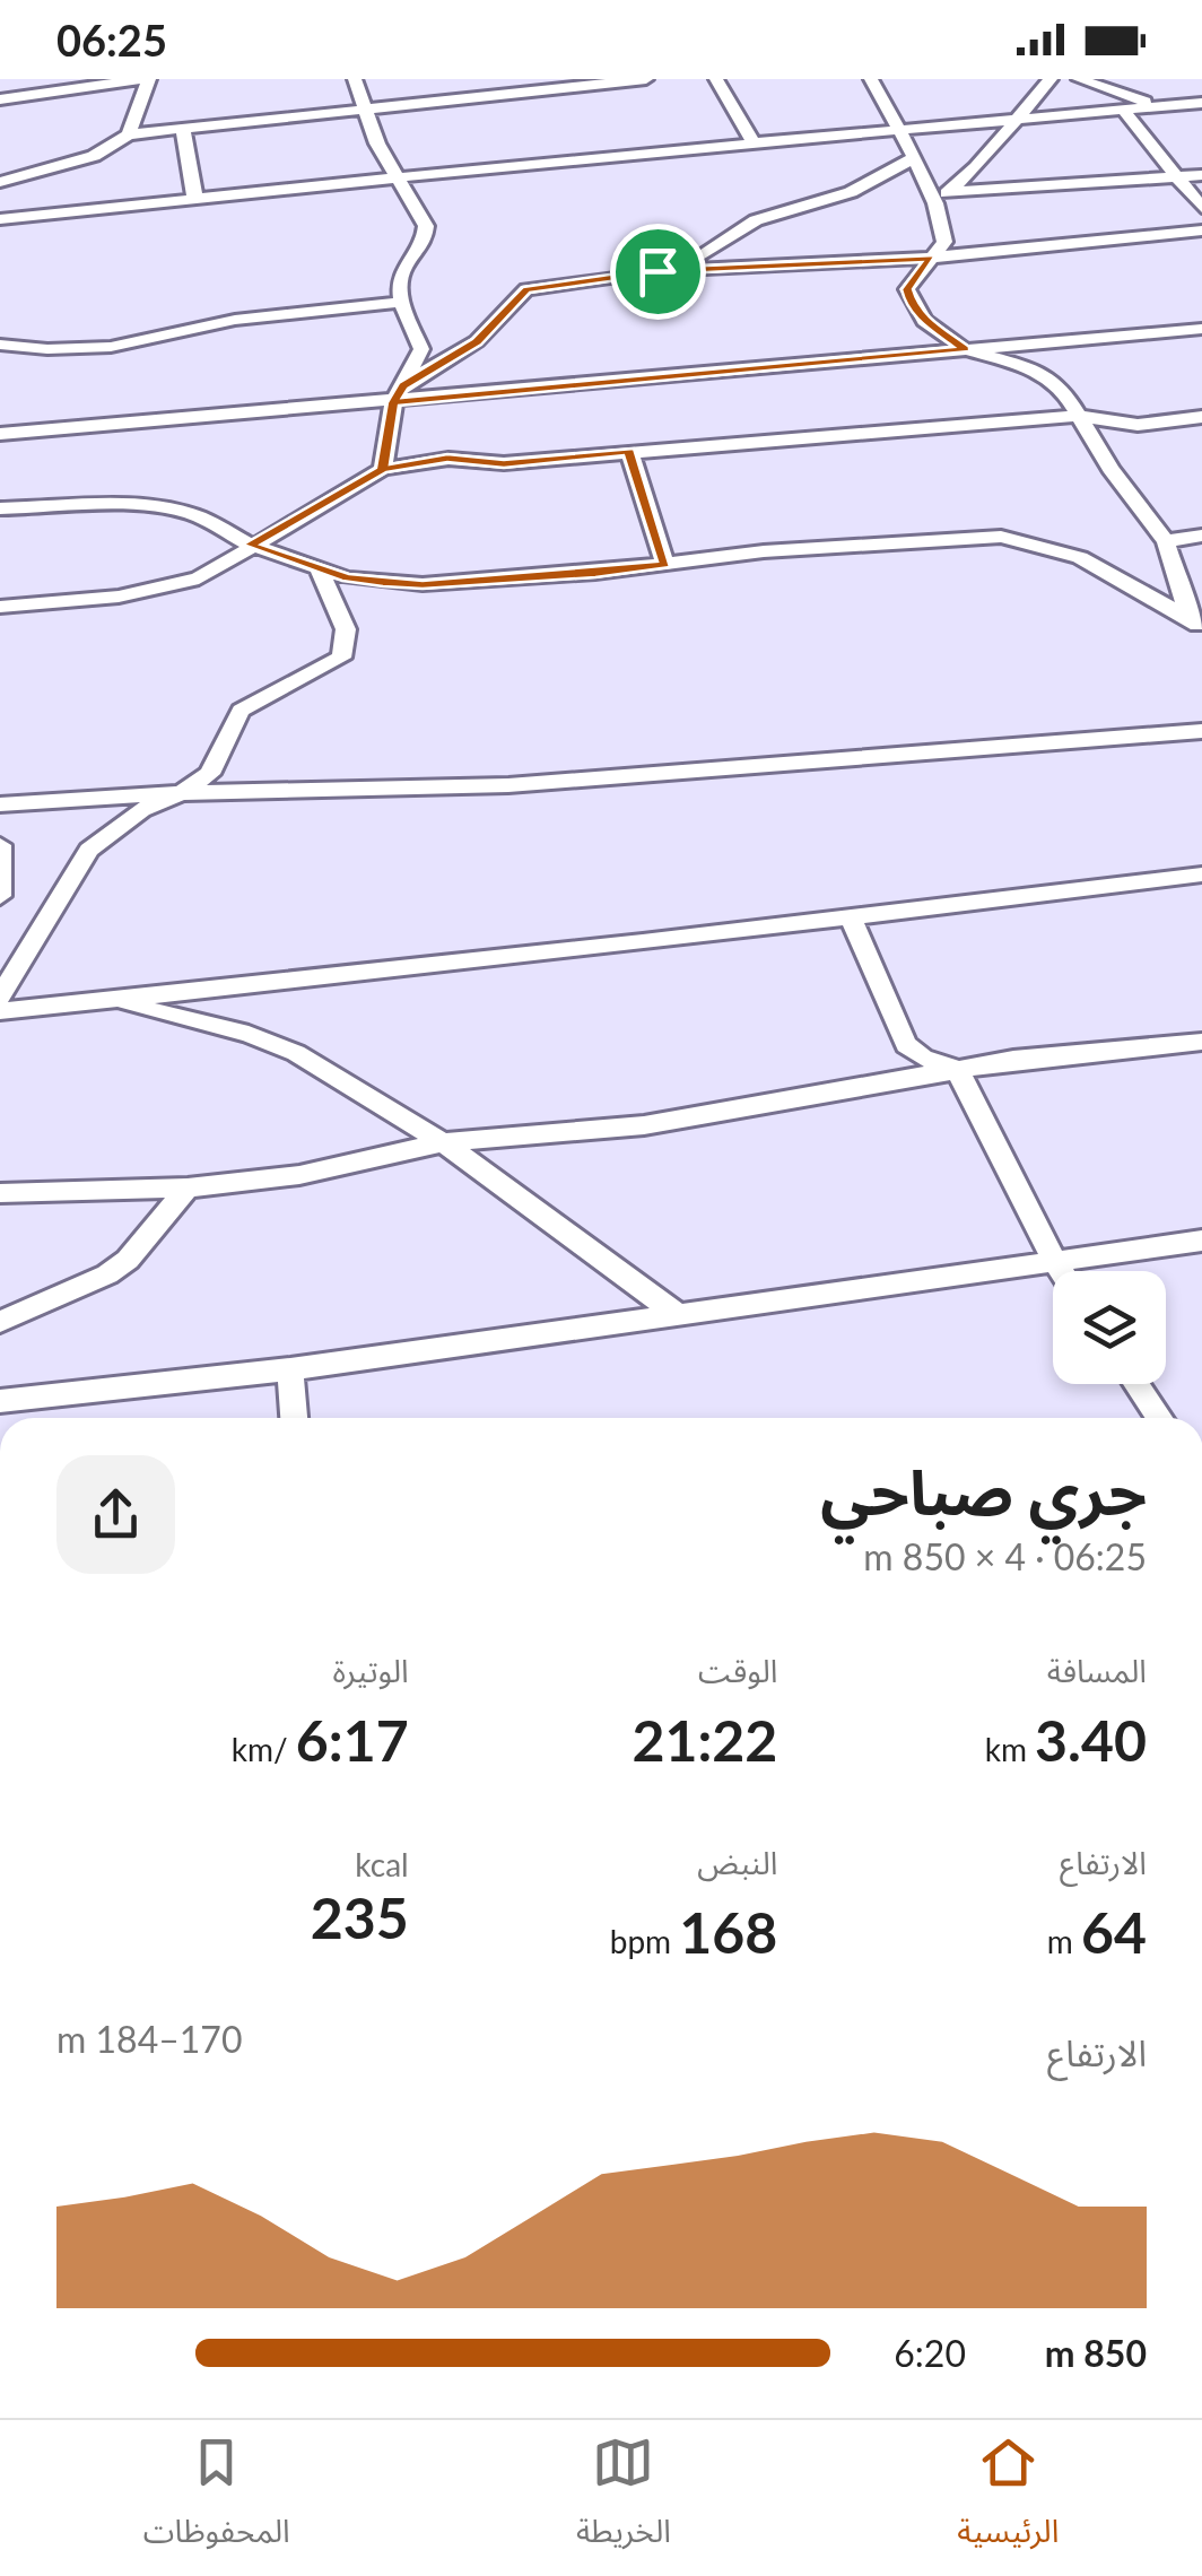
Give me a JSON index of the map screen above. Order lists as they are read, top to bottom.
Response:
{
  "page": {
    "status": "06:25",
    "heading": ["جري صباحي", "06:25 · 4 × 850 m"],
    "stats": [
      ["المسافة", "3.40 km"],
      ["الوقت", "21:22"],
      ["الوتيرة", "6:17 /km"],
      ["الارتفاع", "64 m"],
      ["النبض", "168 bpm"],
      ["kcal", "235"]
    ],
    "chart": ["الارتفاع", "170–184 m"],
    "list": [
      {
        "name": "850 m",
        "note": "6:20"
      }
    ],
    "tabs": ["الرئيسية", "الخريطة", "المحفوظات"]
  }
}
